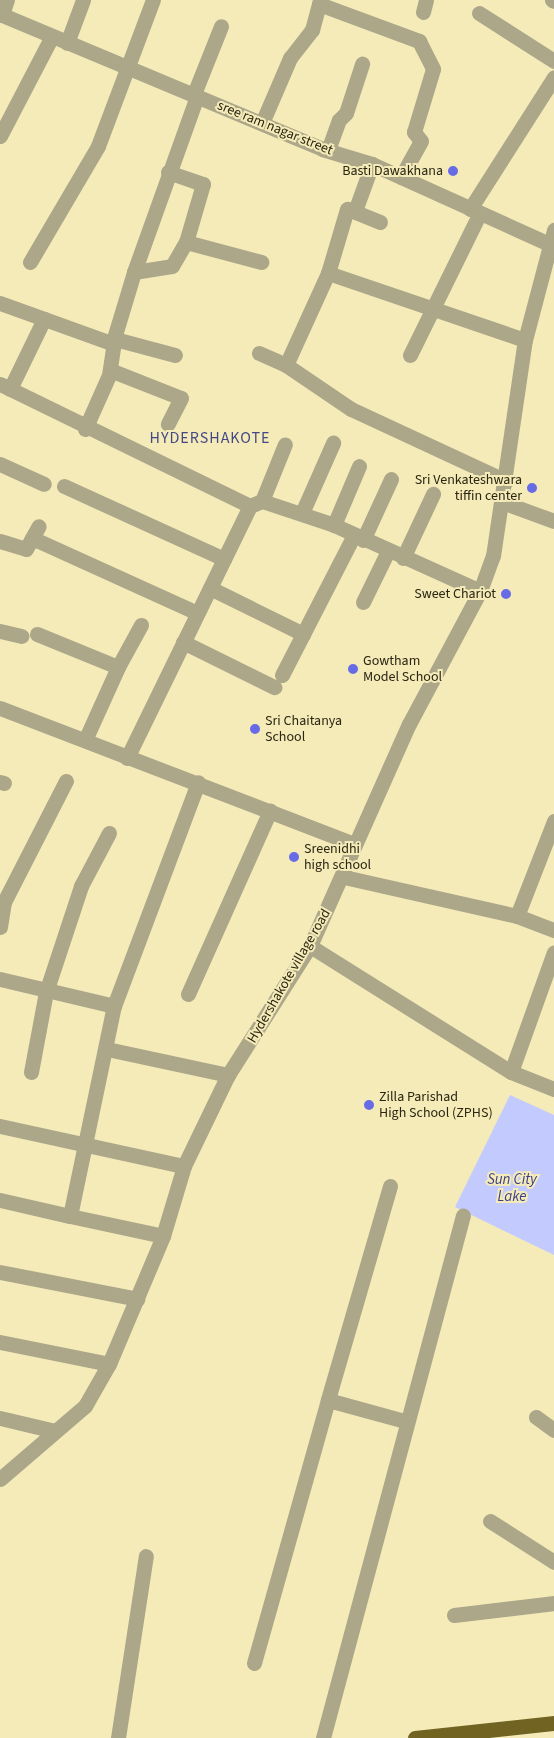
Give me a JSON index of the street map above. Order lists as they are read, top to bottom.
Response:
{
  "streets": {
    "street": ["sree ram nagar street", "Hydershakote village road"]
  },
  "crossings": [
    ["sree ram nagar street", "Hydershakote village road"]
  ],
  "districts": ["HYDERSHAKOTE"],
  "water": ["Sun City Lake"],
  "places": [
    "Basti Dawakhana",
    "Sri Venkateshwara tiffin center",
    "Sweet Chariot",
    "Gowtham Model School",
    "Sri Chaitanya School",
    "Sreenidhi high school",
    "Zilla Parishad High School (ZPHS)"
  ]
}
